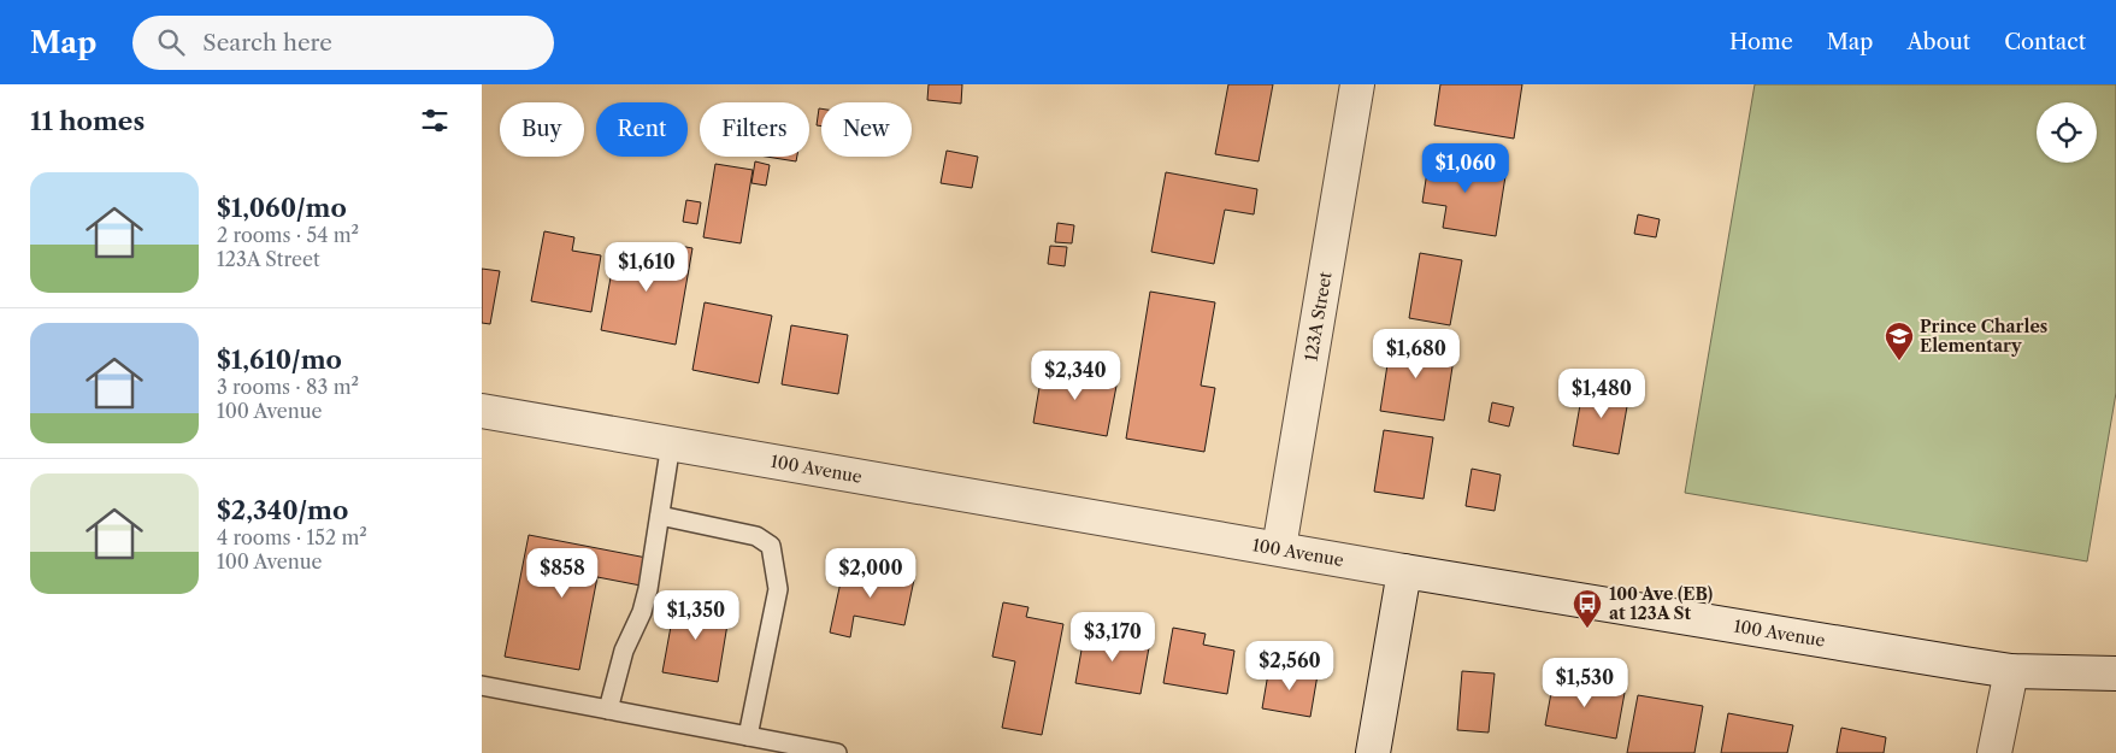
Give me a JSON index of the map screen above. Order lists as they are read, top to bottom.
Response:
{
  "streets": {
    "street": ["123A Street", "100 Avenue"]
  },
  "crossings": [
    ["123A Street", "100 Avenue"]
  ],
  "places": {
    "school or university": ["Prince Charles Elementary"],
    "bus stop": ["100 Ave (EB) at 123A St"]
  },
  "page": {
    "header": "Map",
    "search": "Search here",
    "nav": [
      "Home",
      "Map",
      "About",
      "Contact"
    ],
    "heading": "11 homes",
    "chip": [
      "Buy",
      "Rent",
      "Filters",
      "New"
    ],
    "price": [
      "$1,060",
      "$1,610",
      "$1,680",
      "$2,340",
      "$1,480",
      "$858",
      "$2,000",
      "$1,350",
      "$3,170",
      "$2,560",
      "$1,530"
    ],
    "list": [
      {
        "name": "$1,060/mo",
        "note": "2 rooms · 54 m² · 123A Street"
      },
      {
        "name": "$1,610/mo",
        "note": "3 rooms · 83 m² · 100 Avenue"
      },
      {
        "name": "$2,340/mo",
        "note": "4 rooms · 152 m² · 100 Avenue"
      }
    ]
  }
}
